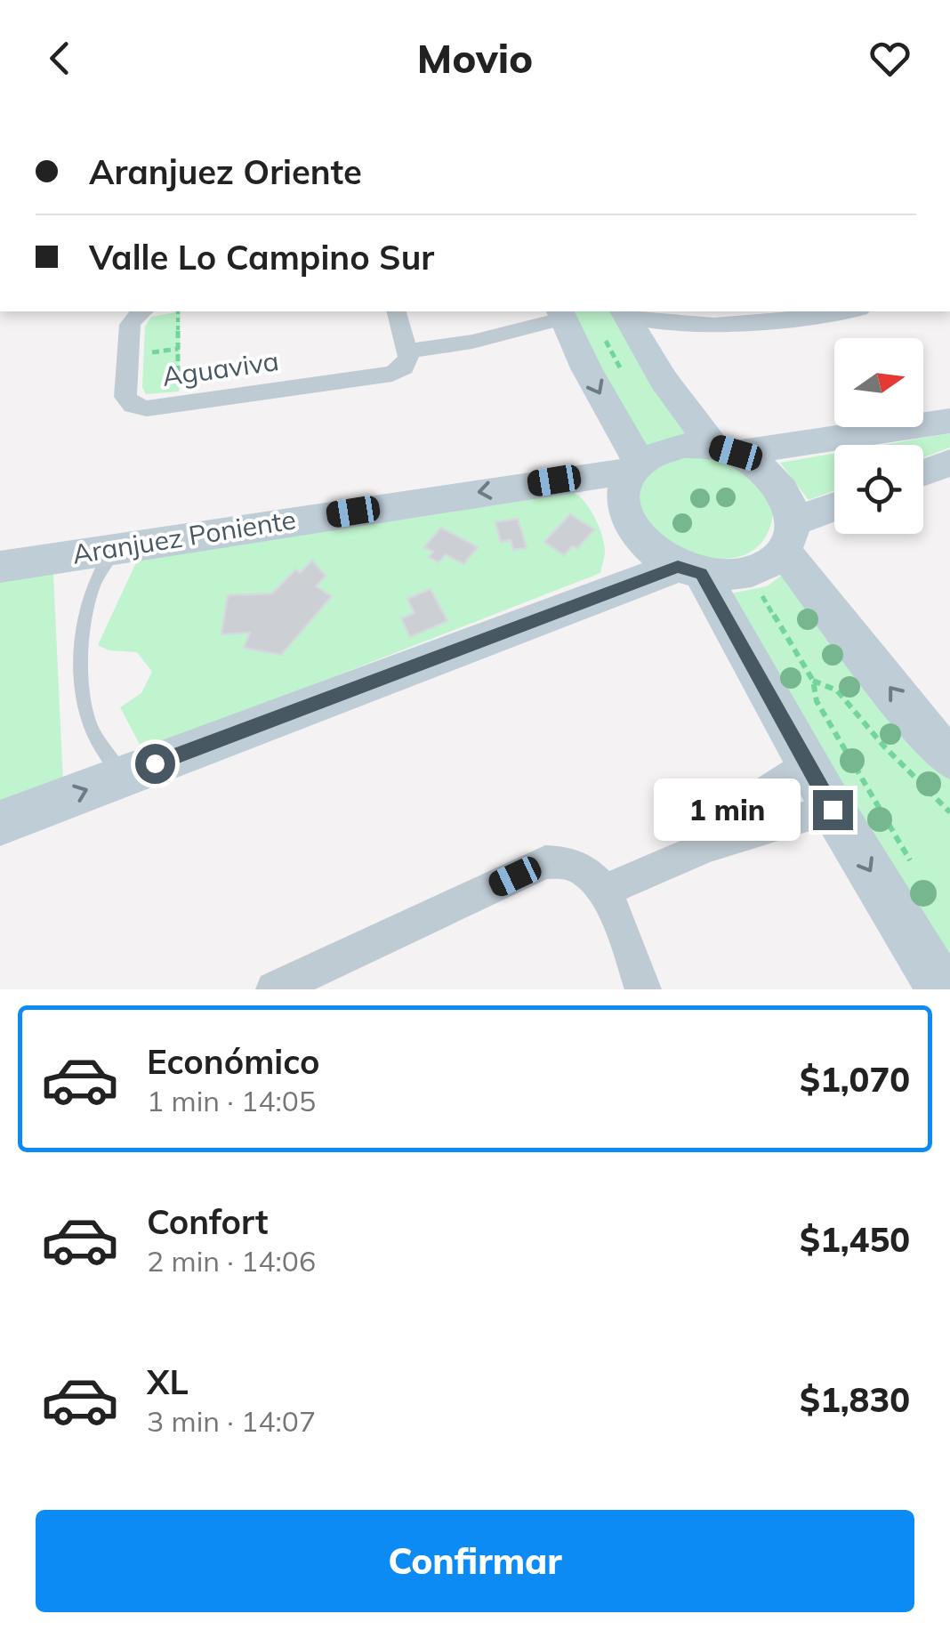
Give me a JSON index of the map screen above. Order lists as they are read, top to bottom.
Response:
{
  "streets": {
    "street": ["Aguaviva", "Aranjuez Poniente"]
  },
  "north": "right",
  "page": {
    "header": "Movio",
    "banner": ["Aranjuez Oriente", "Valle Lo Campino Sur"],
    "bubble": "1 min",
    "list": [
      {
        "name": "Económico",
        "note": "1 min · 14:05",
        "value": "$1,070"
      },
      {
        "name": "Confort",
        "note": "2 min · 14:06",
        "value": "$1,450"
      },
      {
        "name": "XL",
        "note": "3 min · 14:07",
        "value": "$1,830"
      }
    ],
    "buttons": "Confirmar"
  }
}
